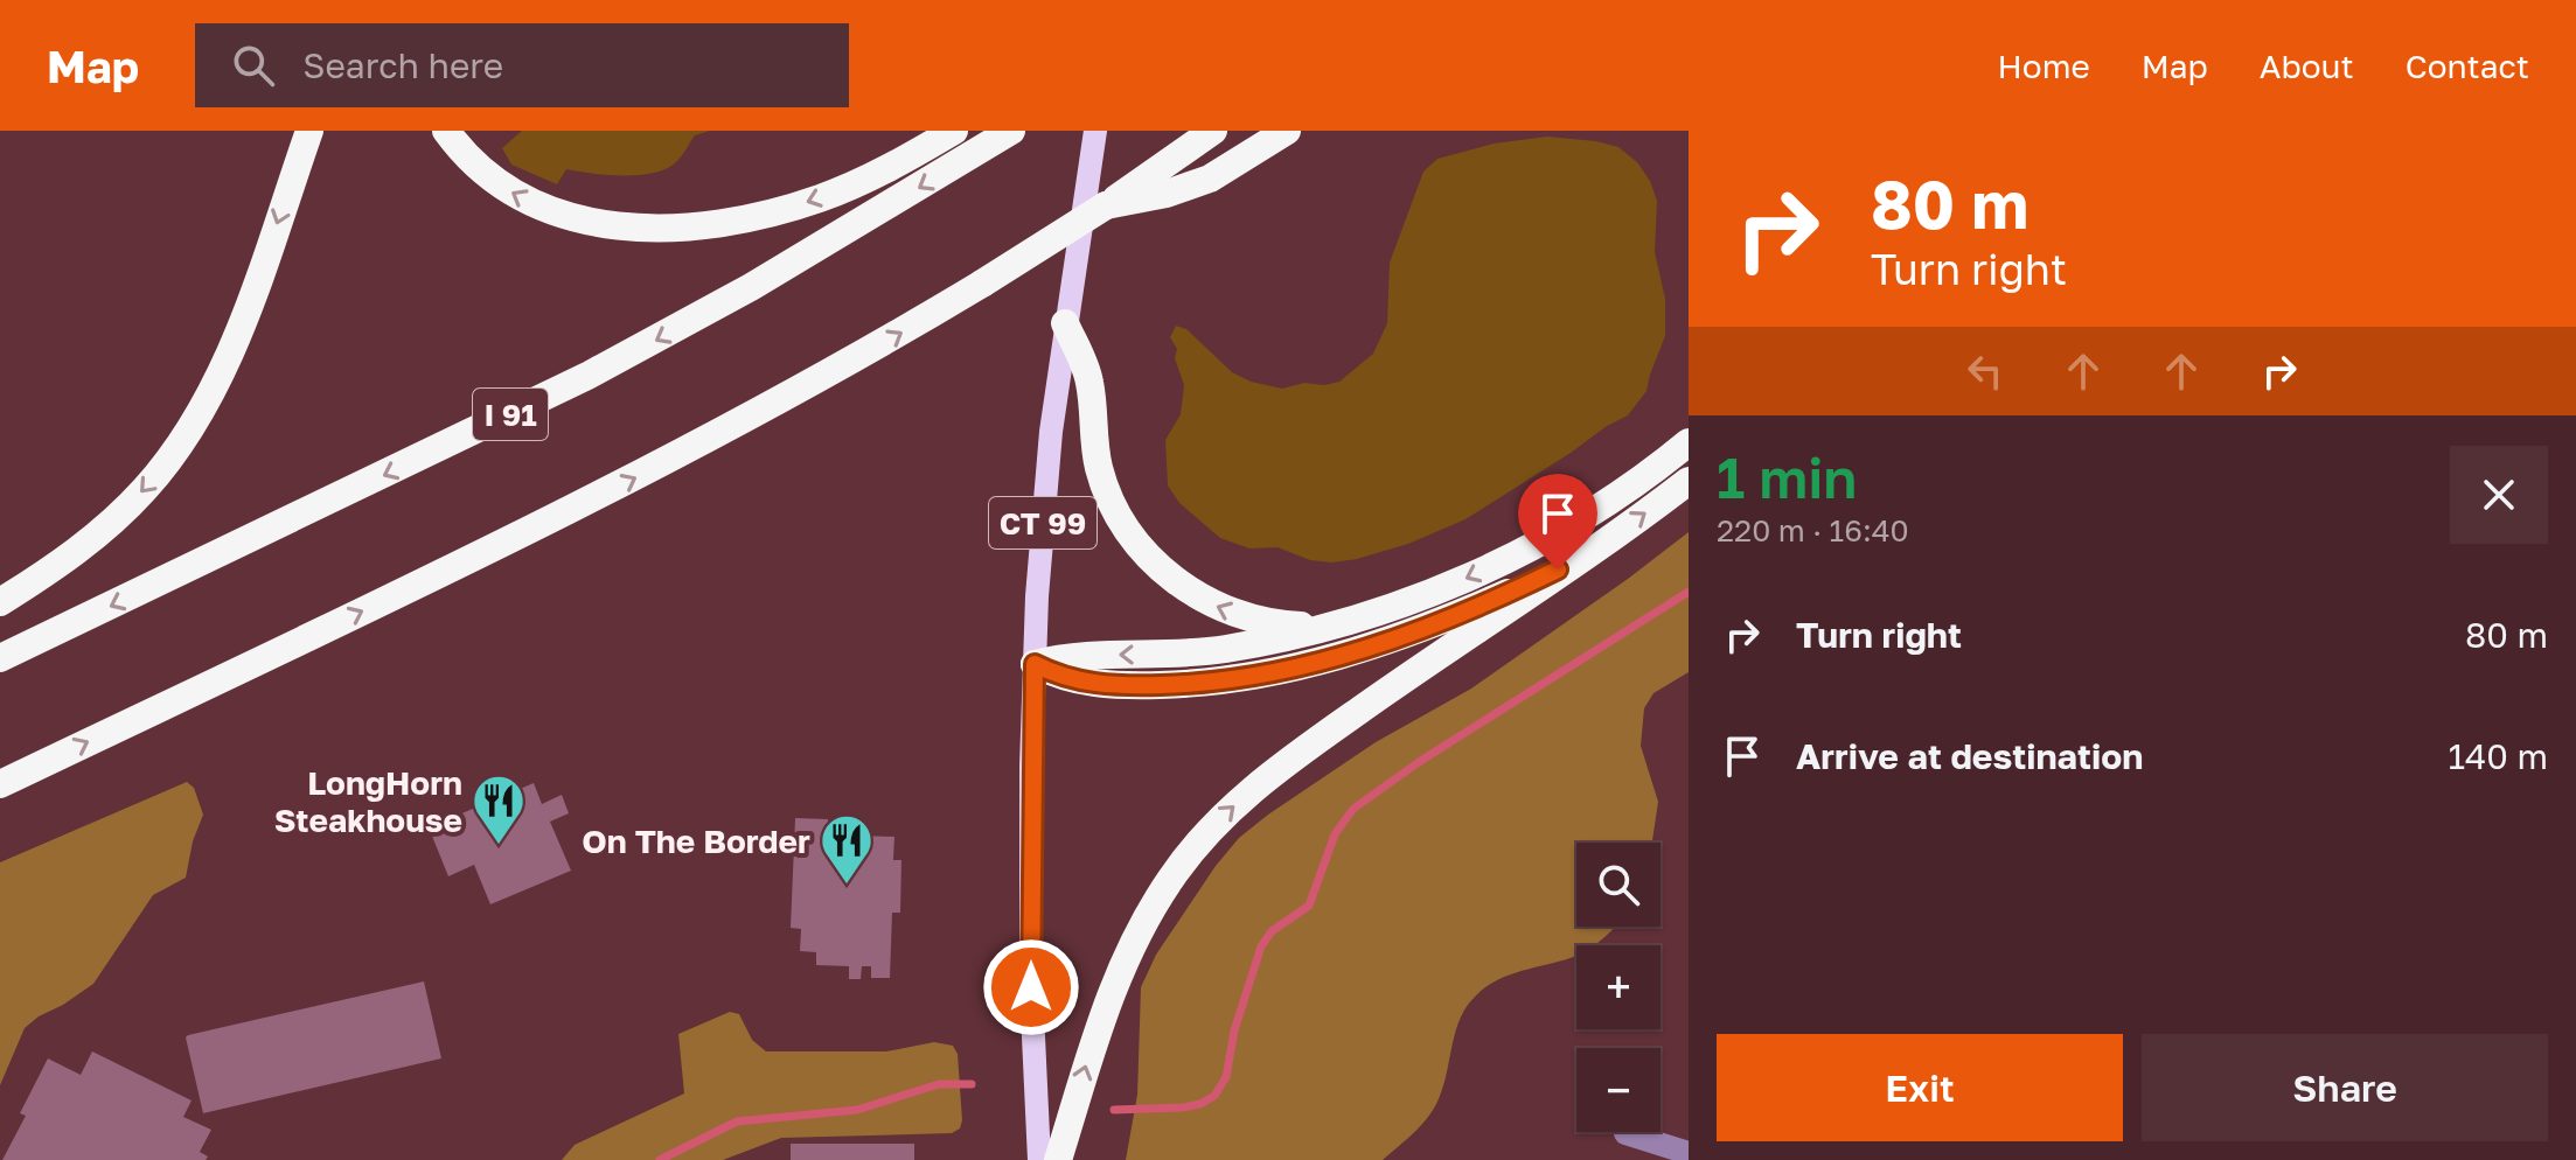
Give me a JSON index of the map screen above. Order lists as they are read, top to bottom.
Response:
{
  "streets": {
    "highway": ["I 91"],
    "main road": ["CT 99"]
  },
  "places": {
    "restaurant": ["LongHorn Steakhouse", "On The Border"]
  },
  "page": {
    "header": "Map",
    "search": "Search here",
    "nav": [
      "Home",
      "Map",
      "About",
      "Contact"
    ],
    "turn": ["80 m", "Turn right"],
    "heading": ["1 min", "220 m · 16:40"],
    "list": [
      {
        "name": "Turn right",
        "value": "80 m"
      },
      {
        "name": "Arrive at destination",
        "value": "140 m"
      }
    ],
    "map_buttons": ["+", "−"],
    "buttons": ["Exit", "Share"]
  }
}
